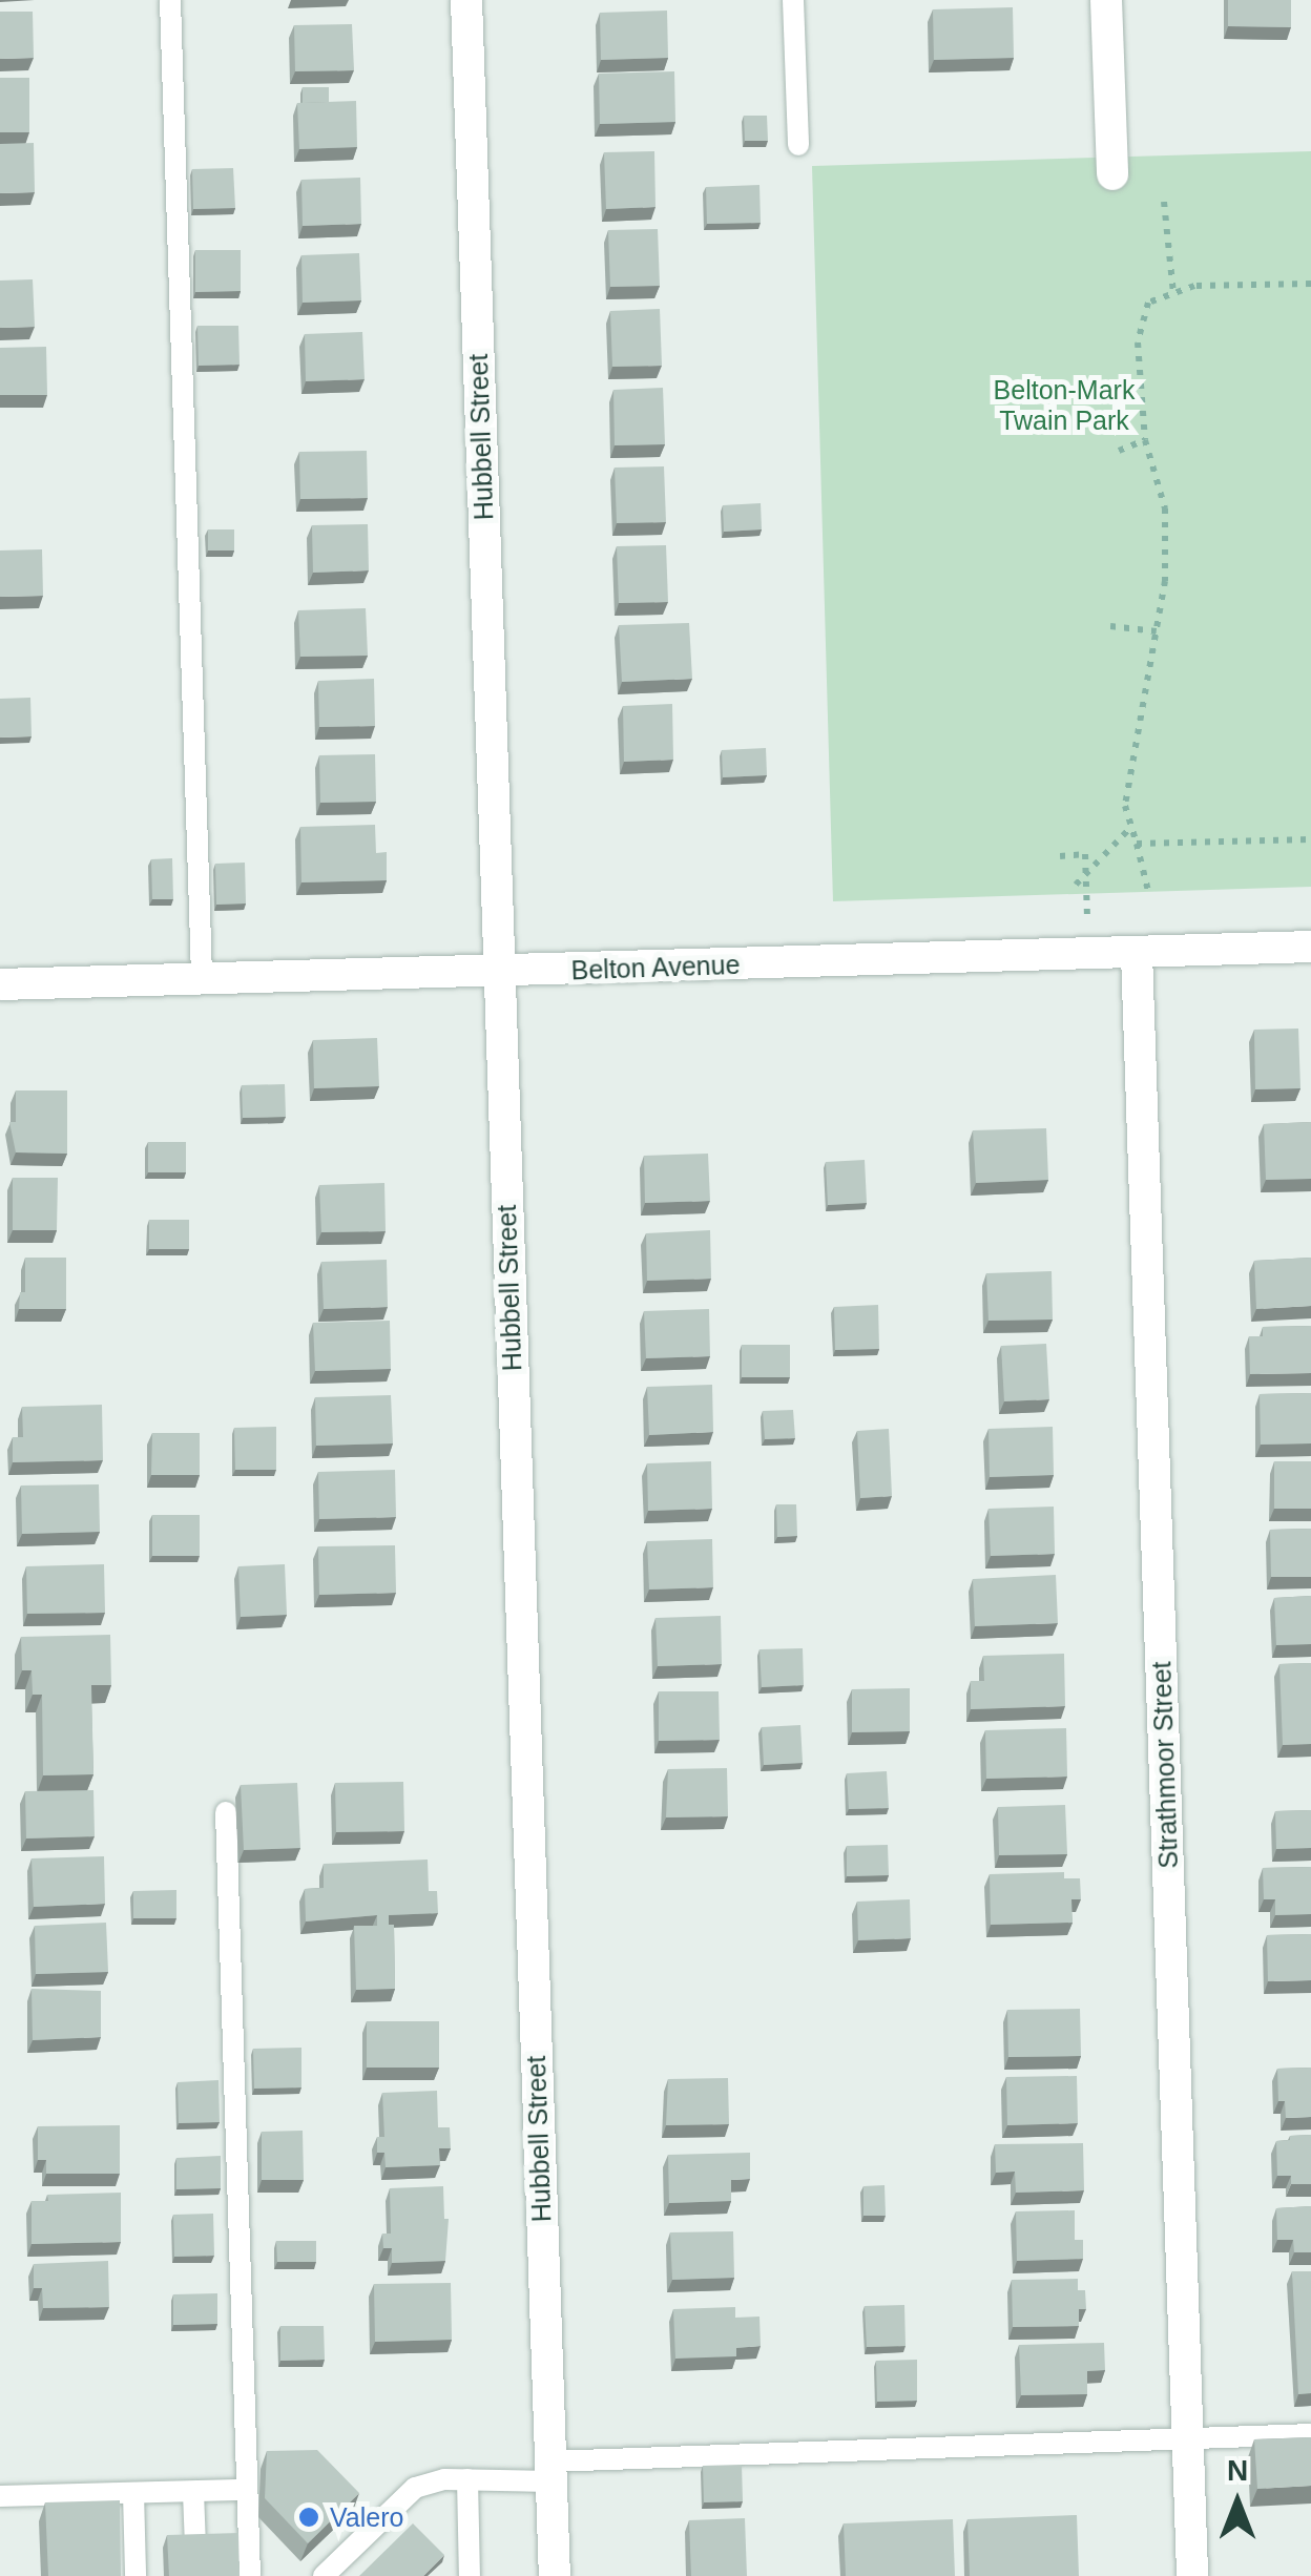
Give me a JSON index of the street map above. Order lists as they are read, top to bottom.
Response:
{
  "streets": {
    "street": ["Hubbell Street", "Belton Avenue", "Strathmoor Street"]
  },
  "crossings": [
    ["Hubbell Street", "Belton Avenue"],
    ["Belton Avenue", "Strathmoor Street"]
  ],
  "parks": ["Belton-Mark Twain Park"],
  "places": ["Valero"],
  "north": "top"
}
